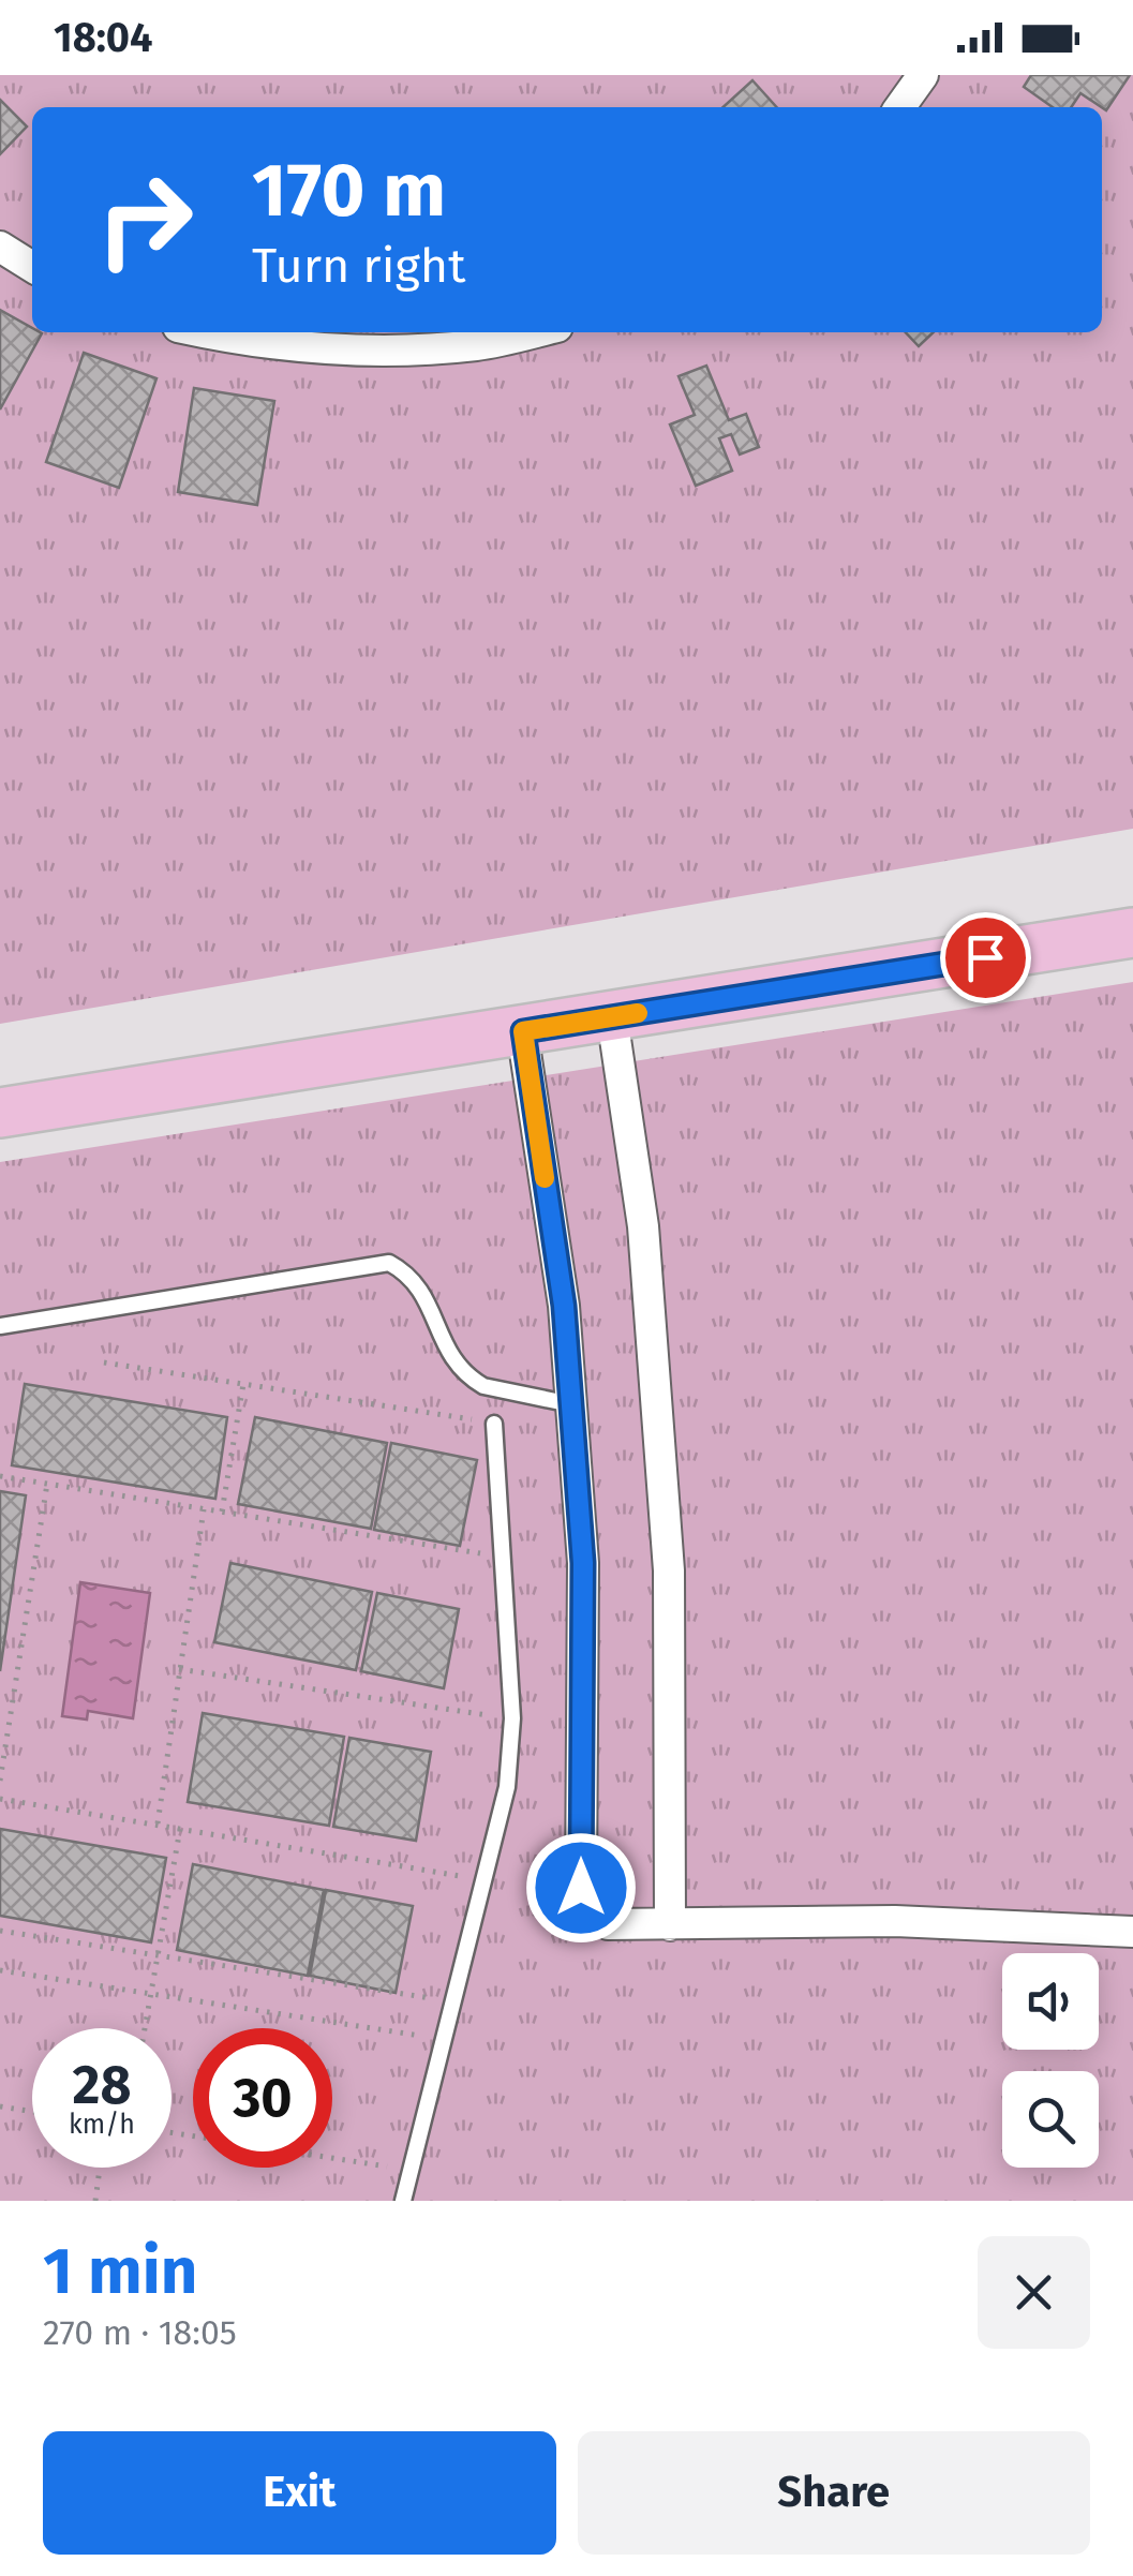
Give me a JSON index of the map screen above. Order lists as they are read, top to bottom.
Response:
{
  "page": {
    "status": "18:04",
    "turn": ["170 m", "Turn right"],
    "speed": "28 km/h",
    "limit": "30",
    "heading": ["1 min", "270 m · 18:05"],
    "buttons": ["Exit", "Share"]
  }
}
